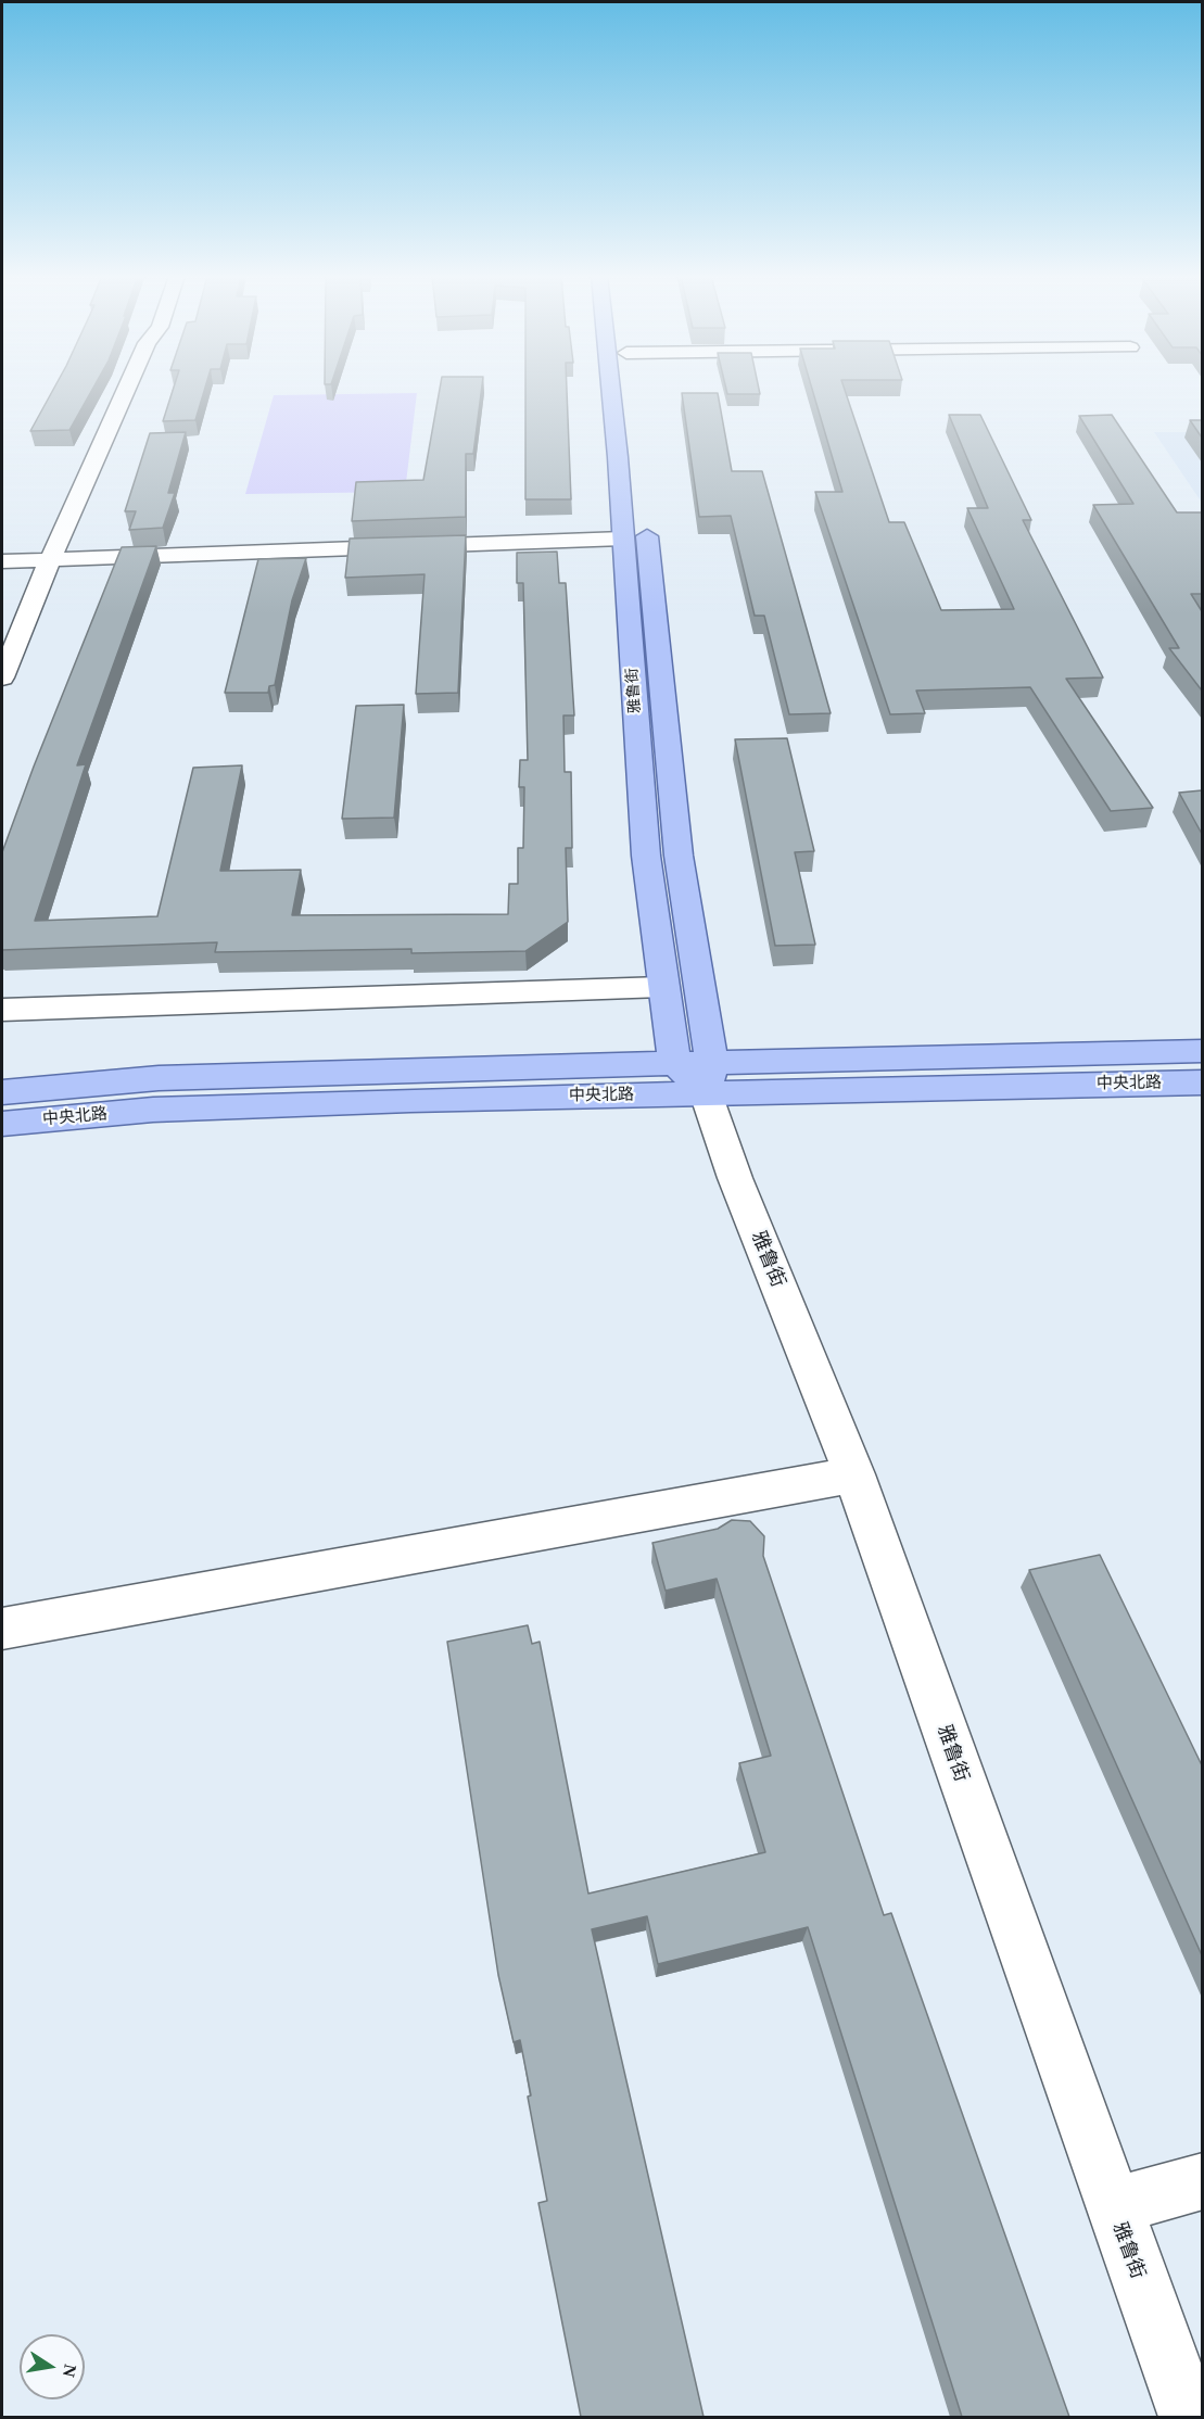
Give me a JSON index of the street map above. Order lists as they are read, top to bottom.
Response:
{
  "streets": {
    "main road": ["雅鲁街", "中央北路"]
  },
  "crossings": [
    ["雅鲁街", "中央北路"]
  ],
  "north": "right"
}
